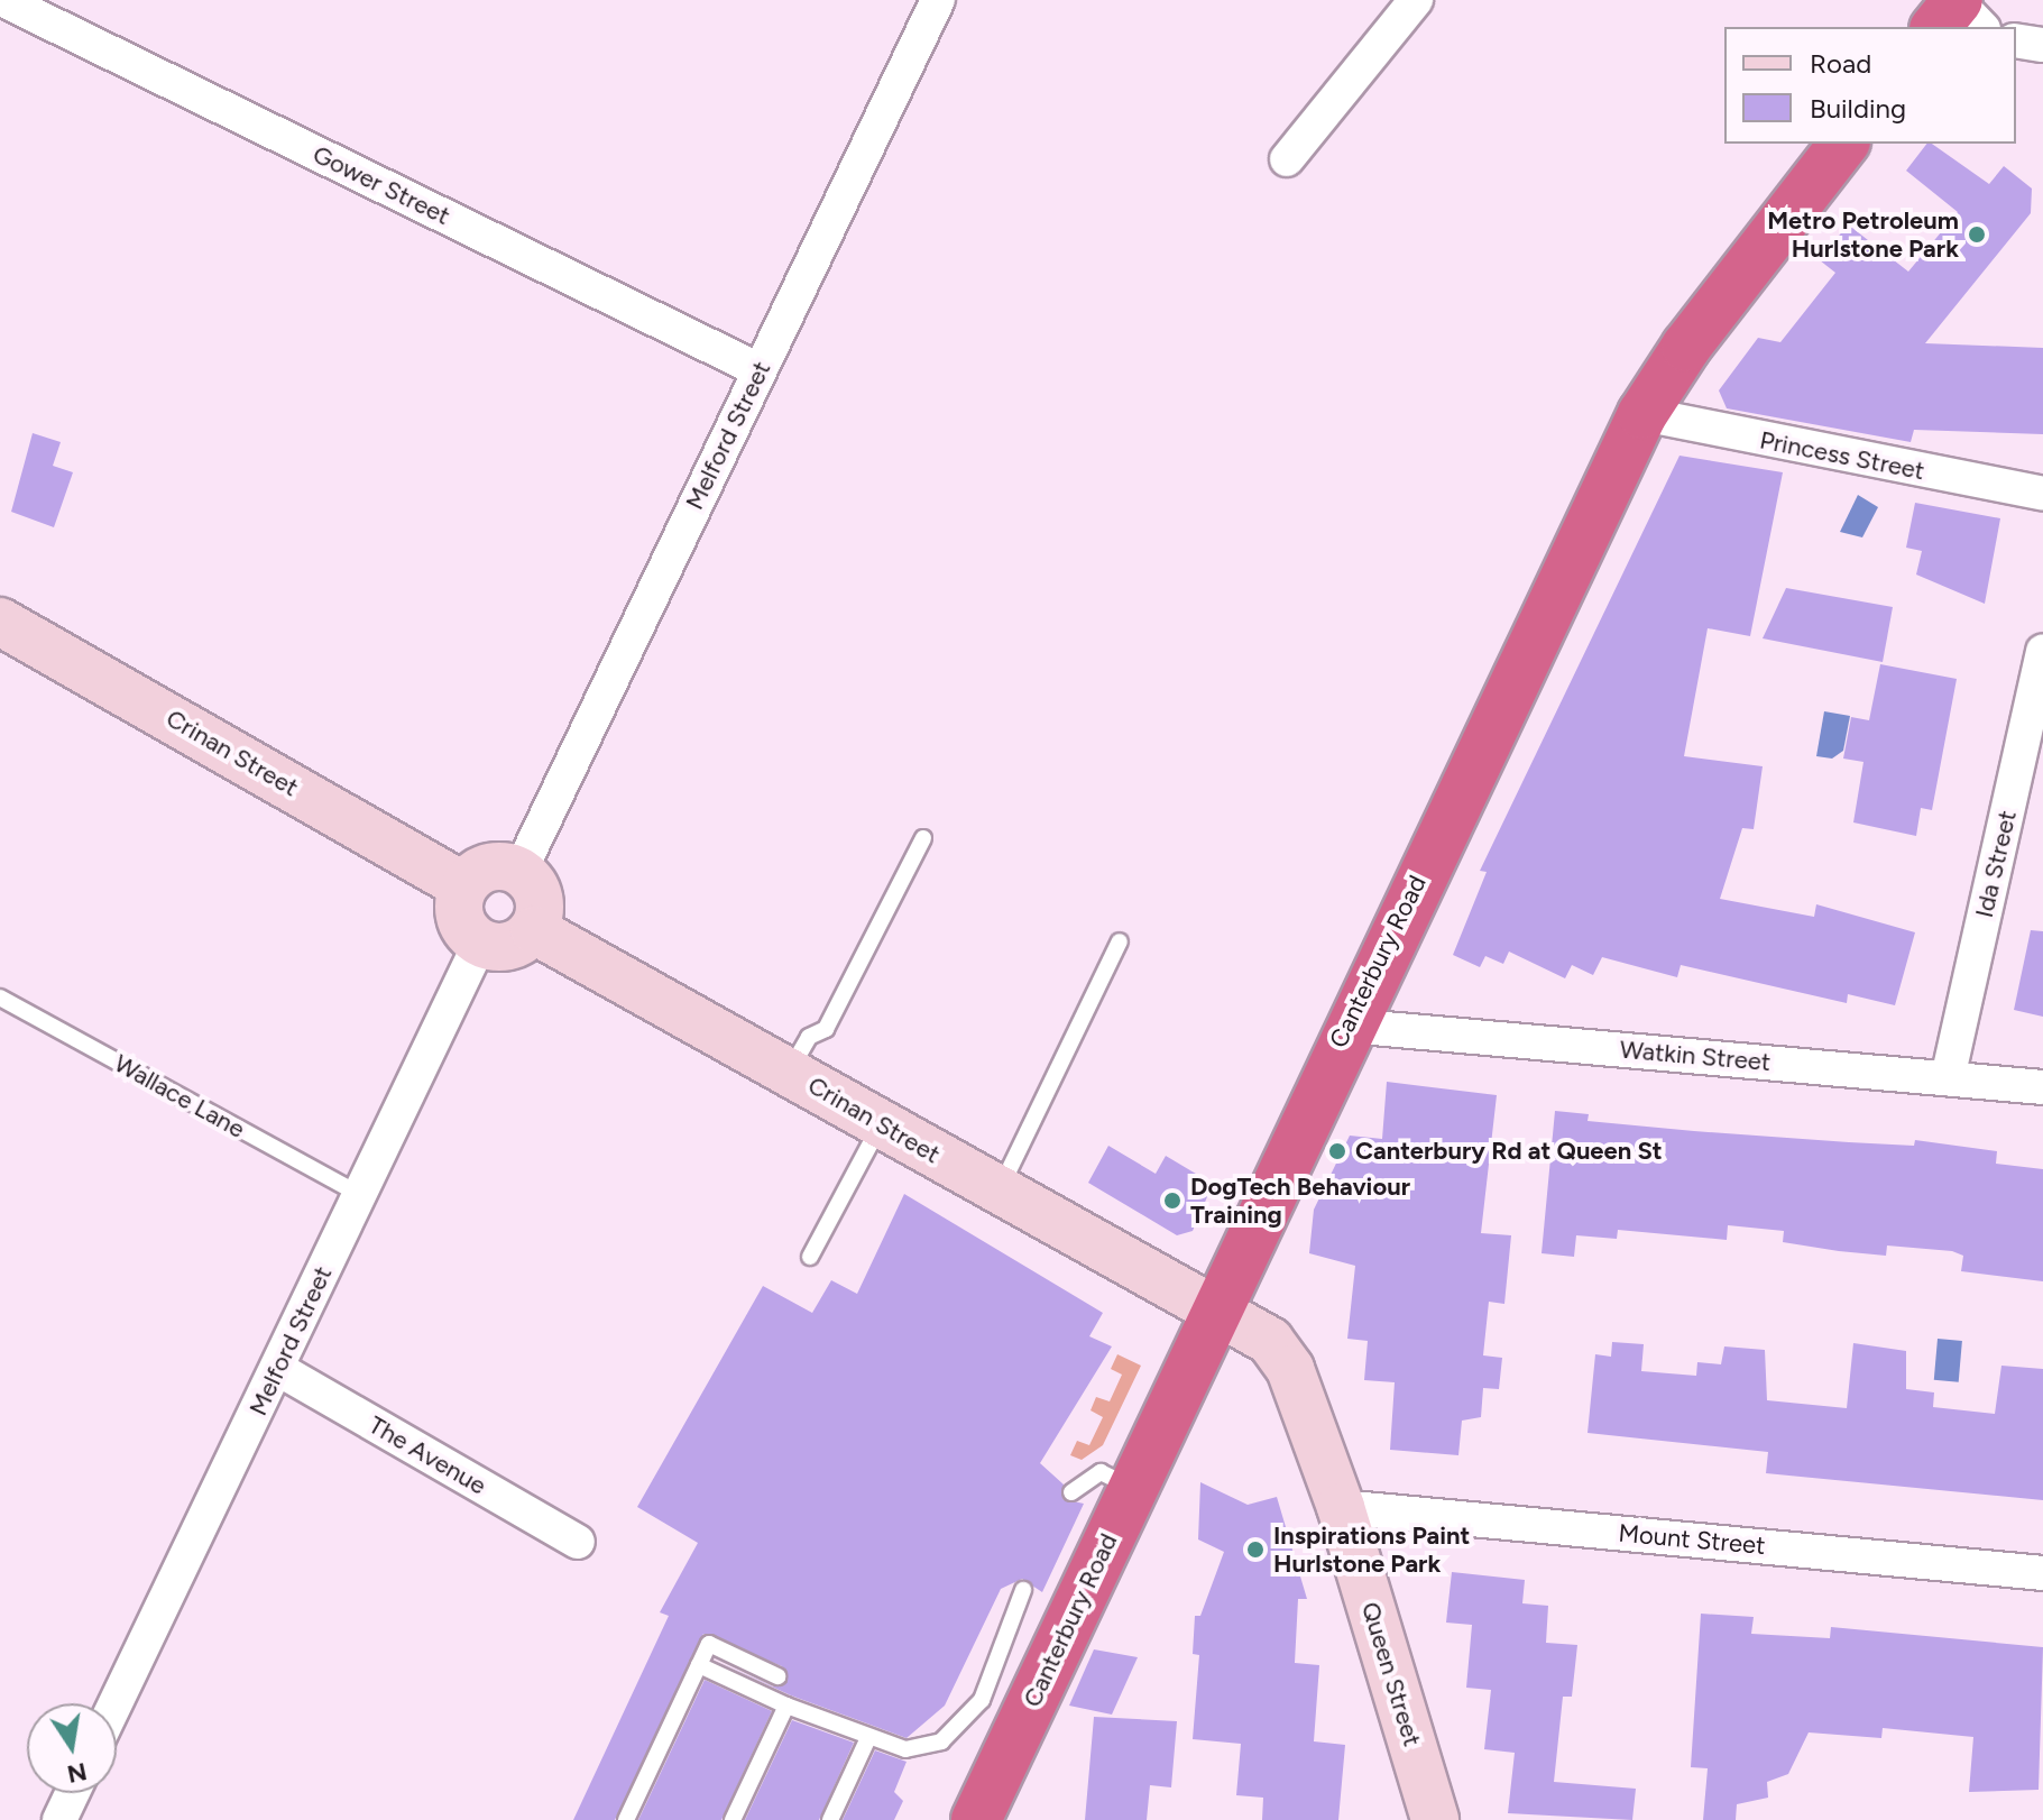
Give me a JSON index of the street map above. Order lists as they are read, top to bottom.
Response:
{
  "streets": {
    "highway": ["Canterbury Road"],
    "street": [
      "Gower Street",
      "Melford Street",
      "Princess Street",
      "Crinan Street",
      "Ida Street",
      "Watkin Street",
      "The Avenue",
      "Mount Street",
      "Queen Street"
    ],
    "lane": ["Wallace Lane"]
  },
  "crossings": [
    ["Gower Street", "Melford Street"],
    ["Melford Street", "Crinan Street"],
    ["Melford Street", "Wallace Lane"],
    ["Melford Street", "The Avenue"],
    ["Princess Street", "Canterbury Road"],
    ["Crinan Street", "Canterbury Road"],
    ["Crinan Street", "Queen Street"],
    ["Ida Street", "Watkin Street"],
    ["Canterbury Road", "Watkin Street"],
    ["Canterbury Road", "Queen Street"],
    ["Mount Street", "Queen Street"]
  ],
  "places": [
    "Metro Petroleum Hurlstone Park",
    "Canterbury Rd at Queen St",
    "DogTech Behaviour Training",
    "Inspirations Paint Hurlstone Park"
  ],
  "legend": ["Road", "Building"],
  "north": "bottom"
}
